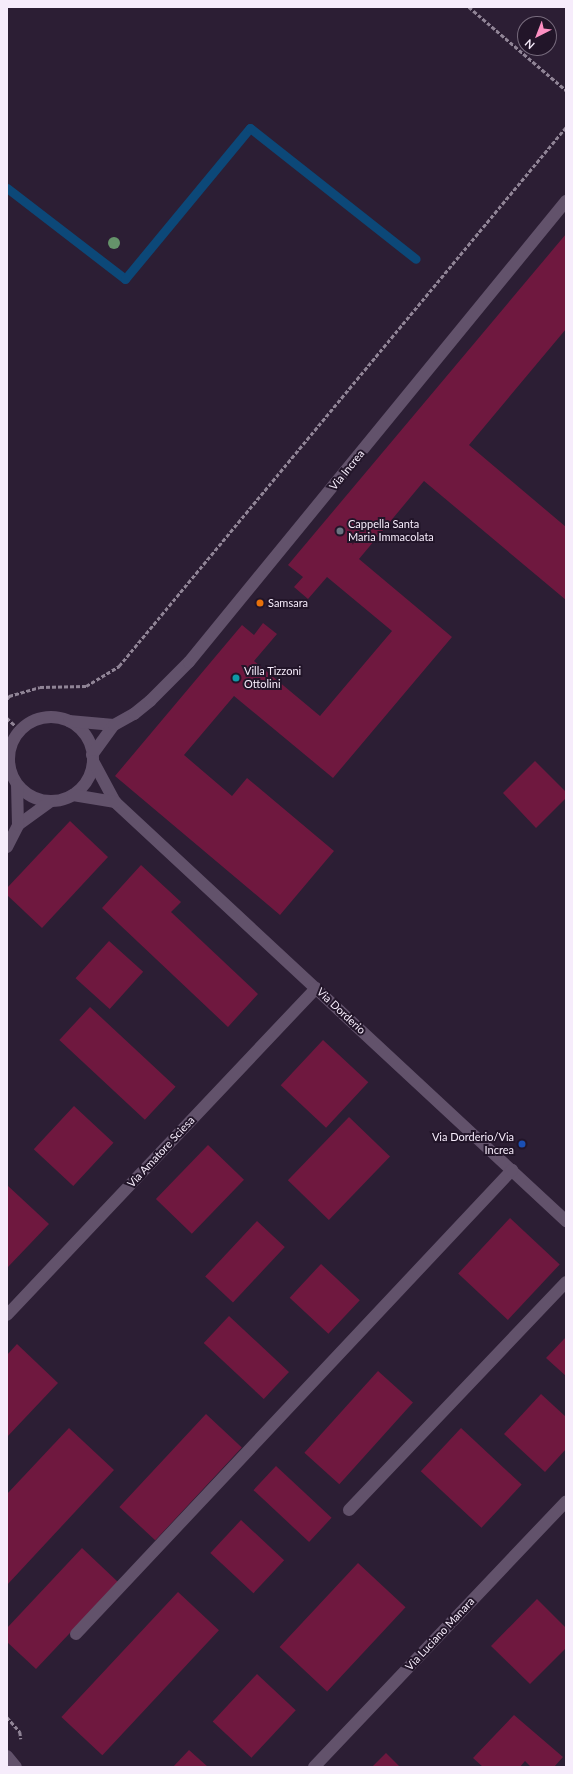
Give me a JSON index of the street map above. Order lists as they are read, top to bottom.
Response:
{
  "streets": {
    "street": [
      "Via Increa",
      "Via Dorderio",
      "Via Amatore Sciesa",
      "Via Luciano Manara"
    ]
  },
  "crossings": [
    ["Via Increa", "Via Dorderio"],
    ["Via Dorderio", "Via Amatore Sciesa"]
  ],
  "places": [
    "Cappella Santa Maria Immacolata",
    "Samsara",
    "Villa Tizzoni Ottolini",
    "Via Dorderio/Via Increa"
  ],
  "north": "bottom left"
}
